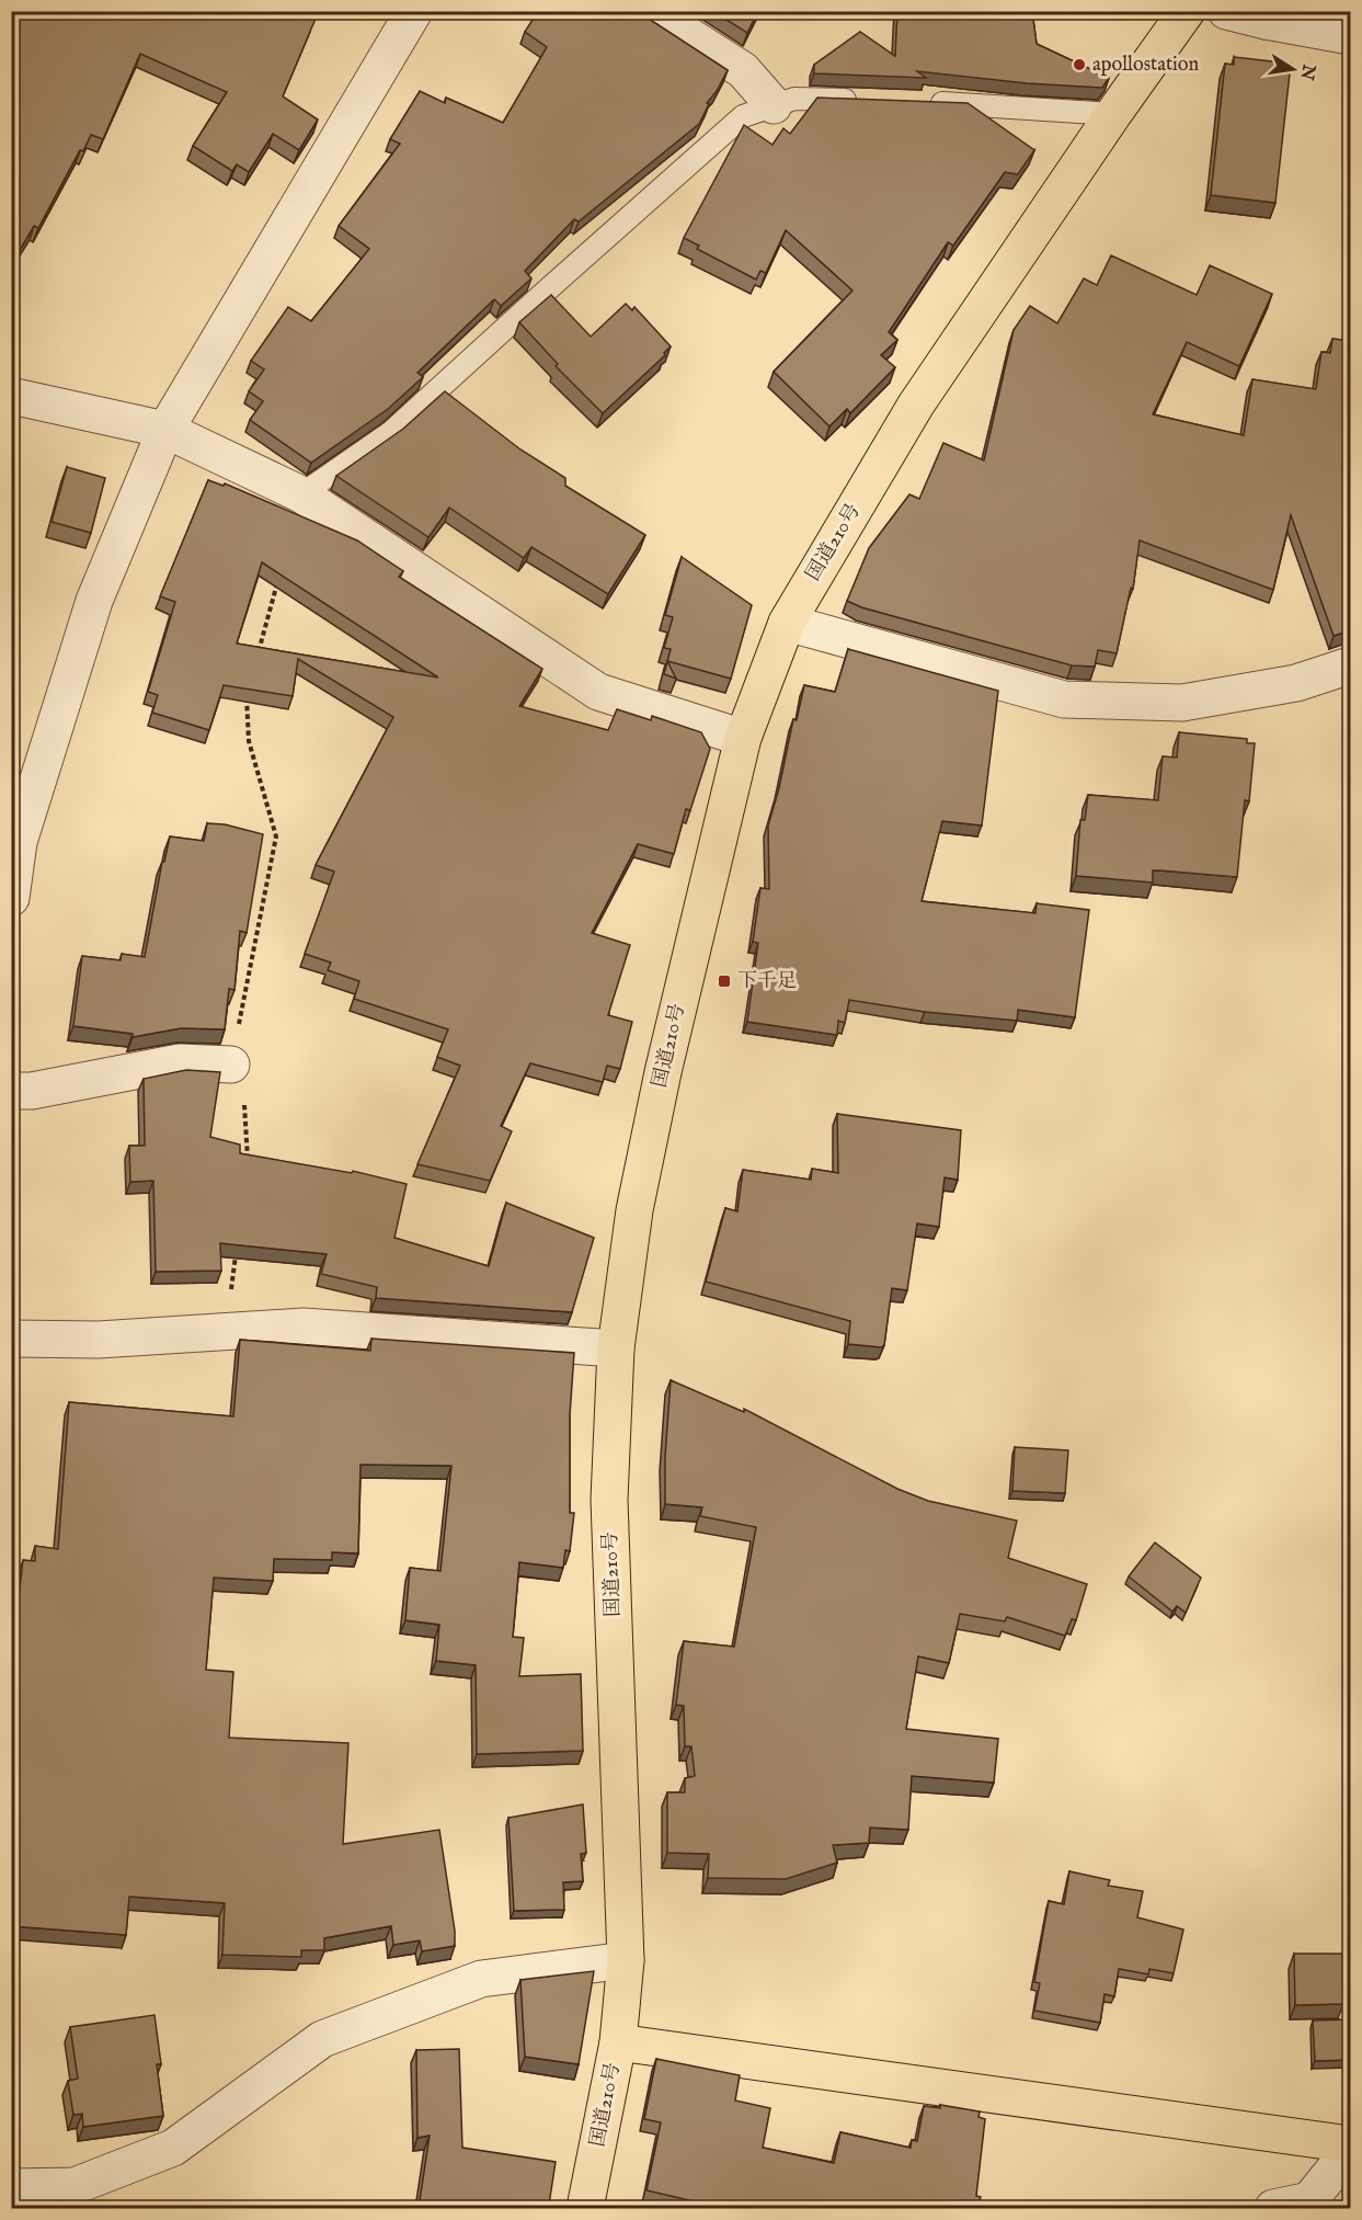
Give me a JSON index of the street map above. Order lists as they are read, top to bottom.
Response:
{
  "streets": {
    "main road": ["国道210号"]
  },
  "places": {
    "other": ["apollostation"],
    "transit": ["下千足"]
  },
  "north": "right"
}
